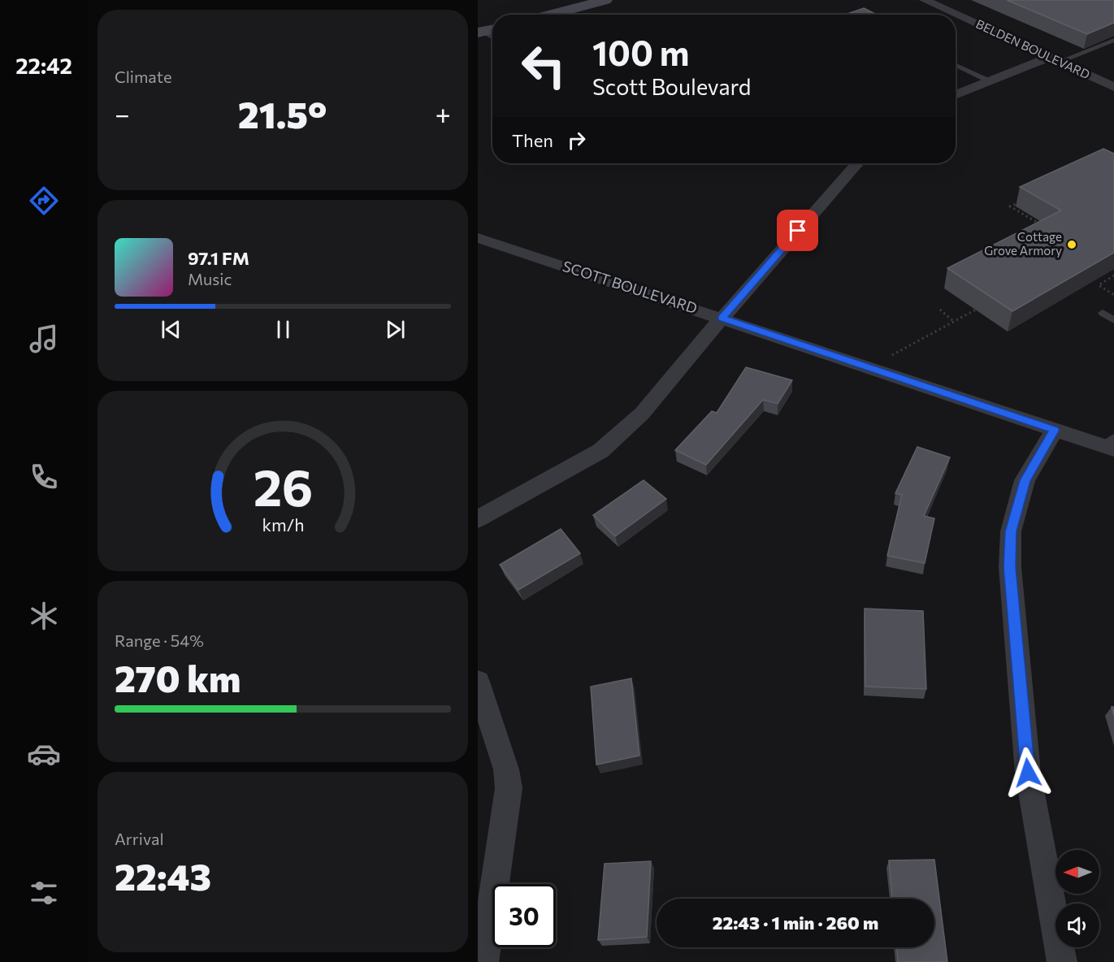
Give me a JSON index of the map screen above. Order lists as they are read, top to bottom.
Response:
{
  "streets": {
    "street": ["BELDEN BOULEVARD", "SCOTT BOULEVARD"]
  },
  "places": ["Cottage Grove Armory"],
  "north": "left",
  "page": {
    "tabs": "22:42",
    "tile": [
      "Climate",
      ["Range · 54%", "270 km"],
      ["Arrival", "22:43"]
    ],
    "turn": ["100 m", "Scott Boulevard"],
    "heat": ["−", "21.5°", "+"],
    "then": "Then",
    "song": ["97.1 FM", "Music"],
    "limit": "30",
    "trip": "22:43 · 1 min · 260 m",
    "gauge": ["26", "km/h"]
  }
}
